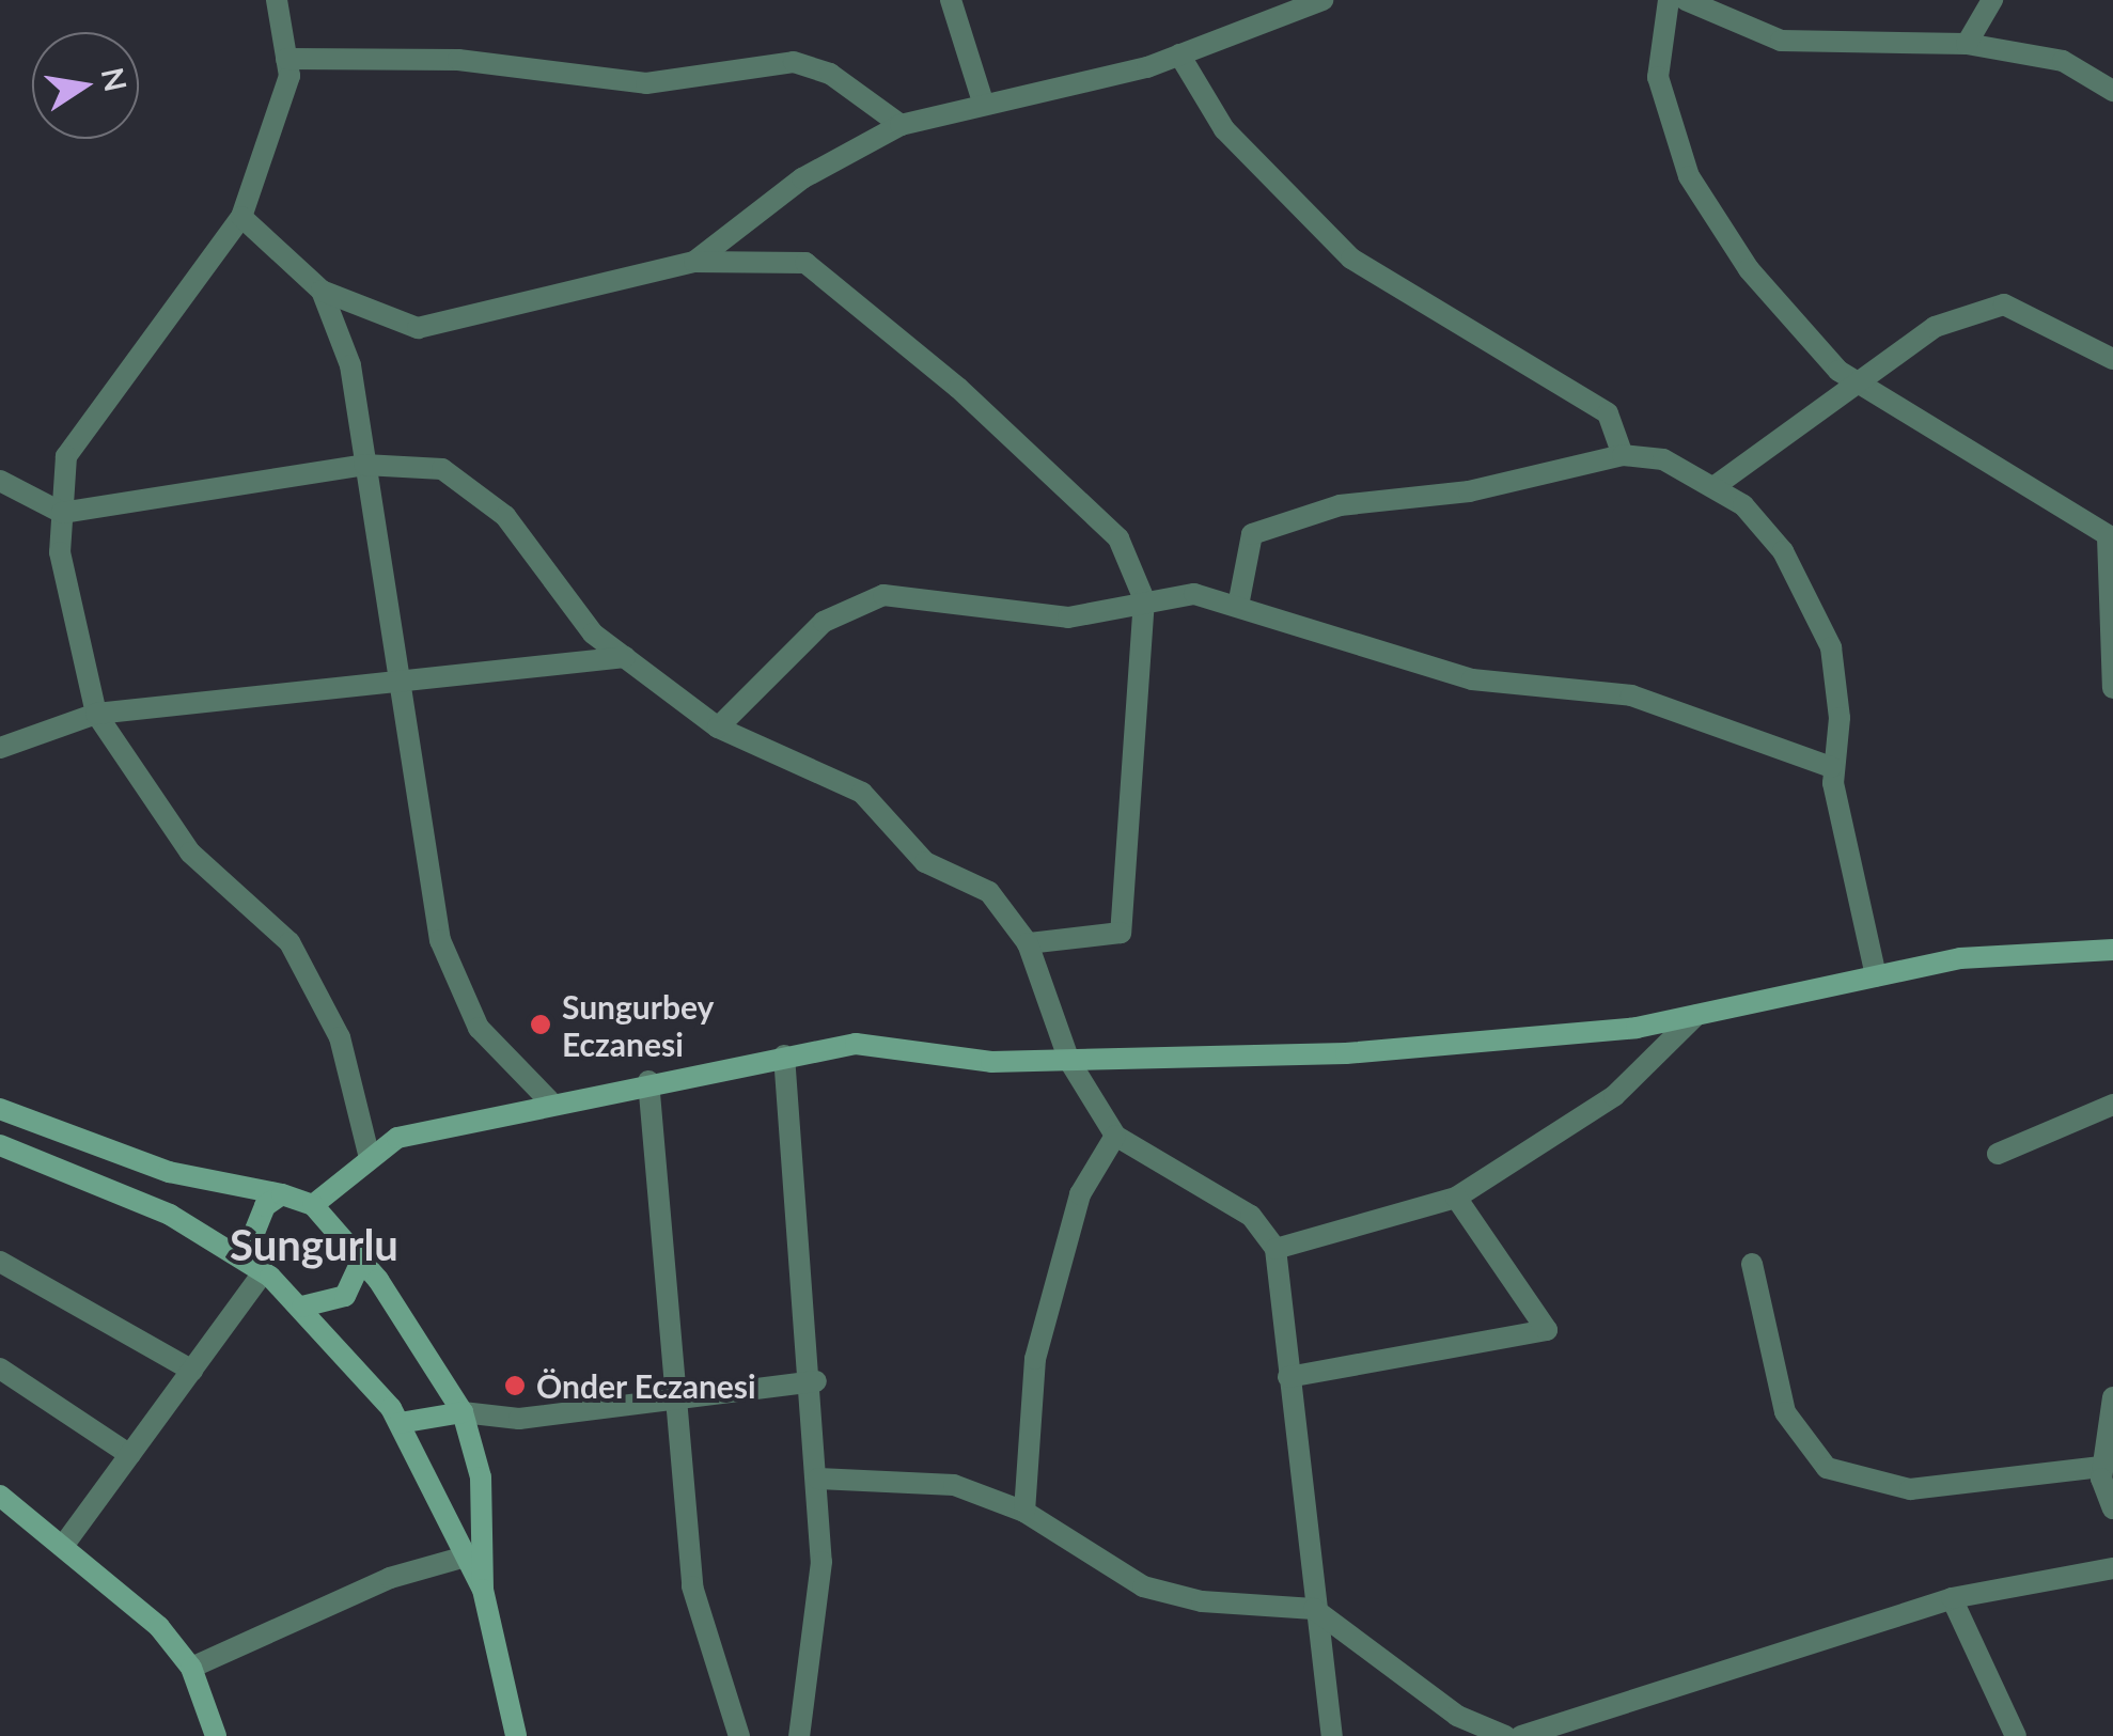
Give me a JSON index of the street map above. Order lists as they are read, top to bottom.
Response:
{
  "districts": ["Sungurlu"],
  "places": ["Sungurbey Eczanesi", "Önder Eczanesi"],
  "north": "right"
}
